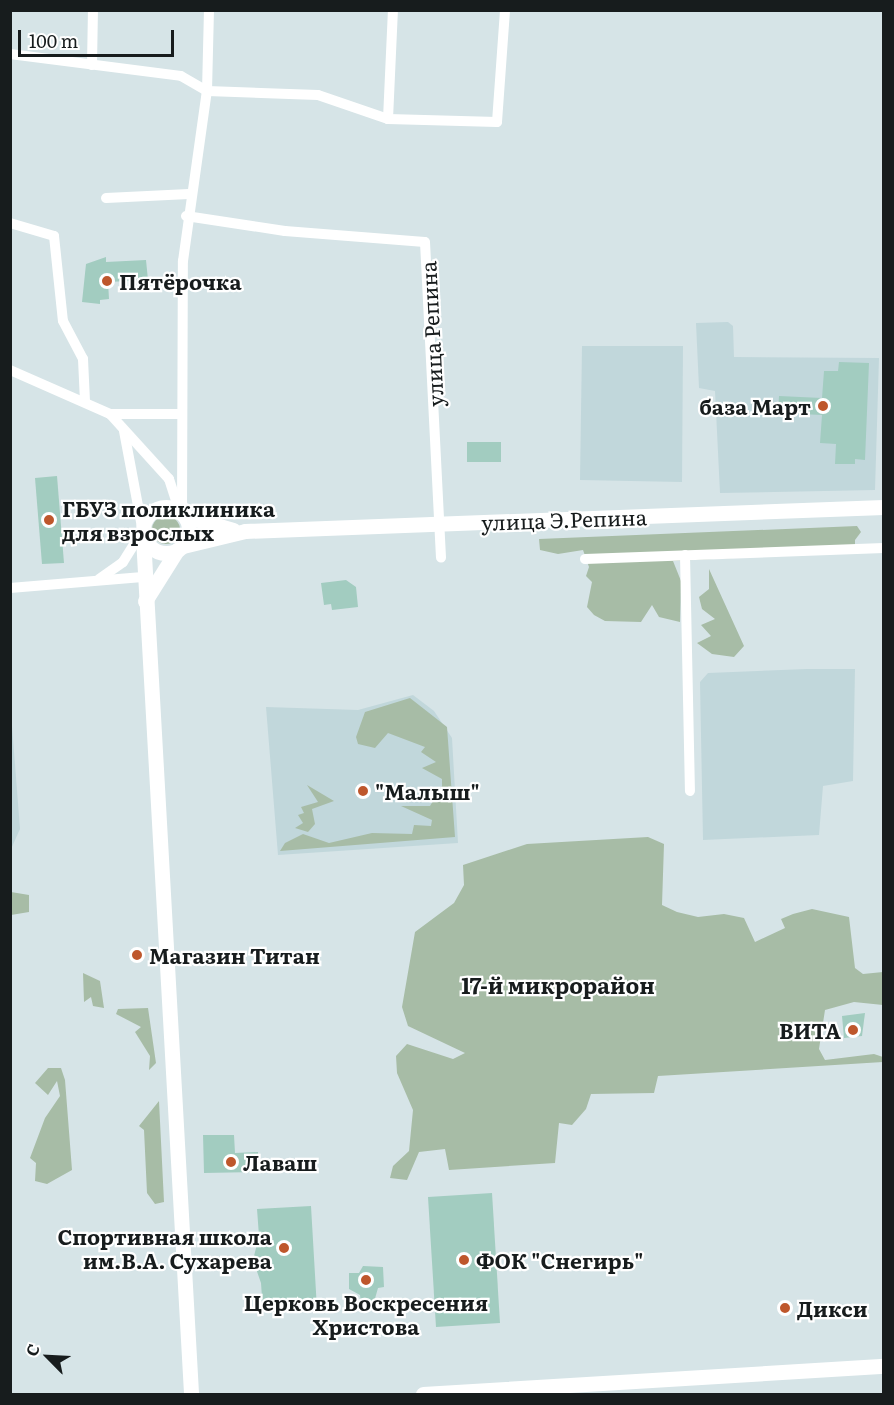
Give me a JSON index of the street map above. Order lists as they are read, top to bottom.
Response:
{
  "streets": {
    "street": ["улица Репина", "улица Э.Репина"]
  },
  "crossings": [
    ["улица Репина", "улица Э.Репина"]
  ],
  "districts": ["17-й микрорайон"],
  "places": [
    "Пятёрочка",
    "база Март",
    "ГБУЗ поликлиника для взрослых",
    "\"Малыш\"",
    "Магазин Титан",
    "ВИТА",
    "Лаваш",
    "Спортивная школа им.В.А. Сухарева",
    "ФОК \"Снегирь\"",
    "Церковь Воскресения Христова",
    "Дикси"
  ],
  "scale_bar": "100 m",
  "north": "top left"
}
